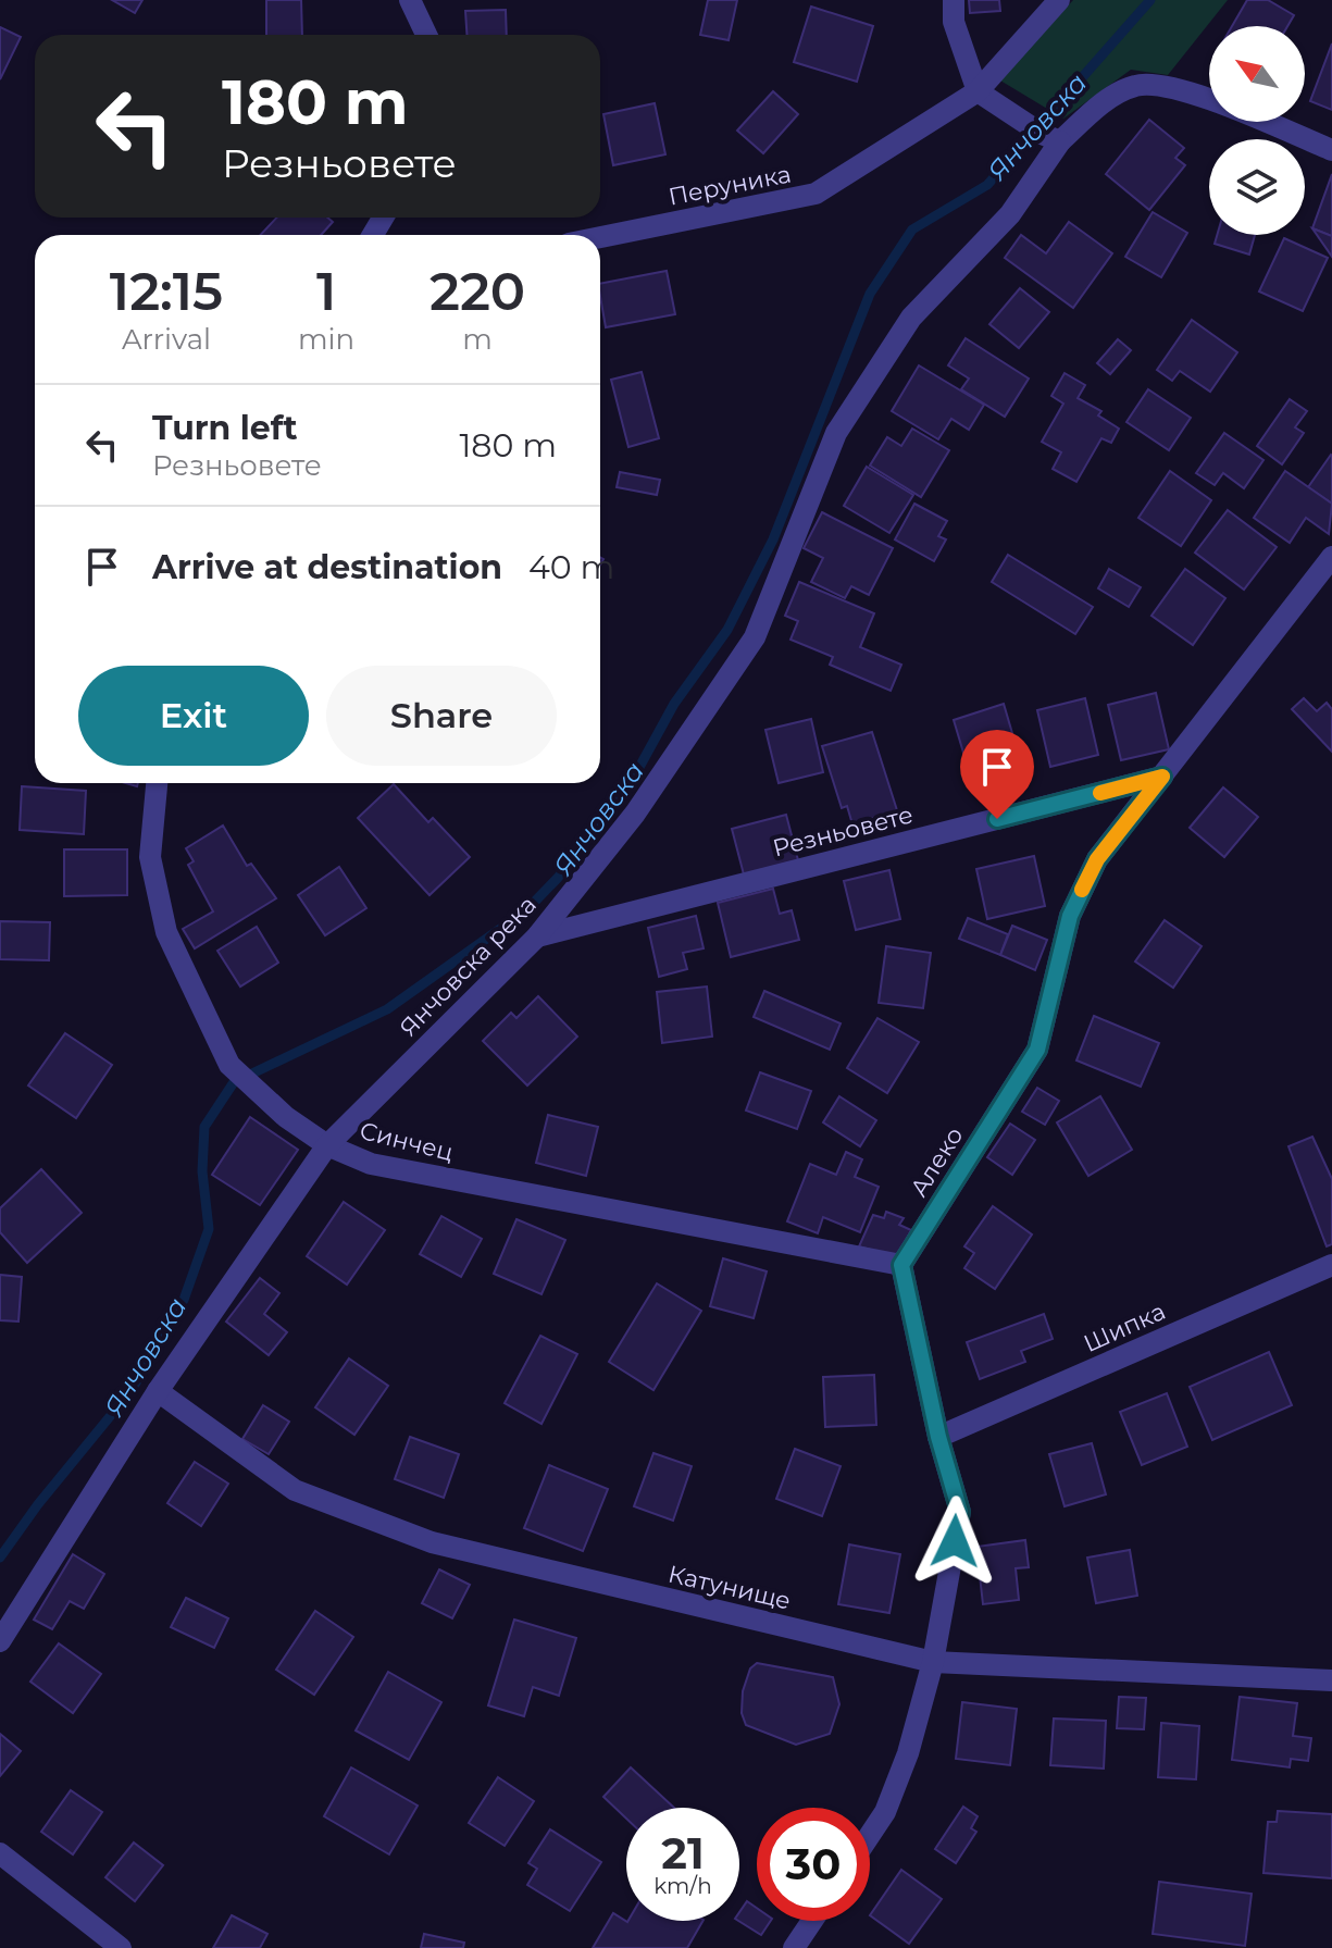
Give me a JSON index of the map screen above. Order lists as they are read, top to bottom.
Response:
{
  "streets": {
    "street": [
      "Перуника",
      "Резньовете",
      "Янчовска река",
      "Синчец",
      "Алеко",
      "Шипка",
      "Катунище"
    ]
  },
  "crossings": [
    ["Резньовете", "Янчовска река"],
    ["Резньовете", "Алеко"],
    ["Янчовска река", "Синчец"],
    ["Янчовска река", "Катунище"],
    ["Синчец", "Алеко"]
  ],
  "water": ["Янчовска"],
  "north": "top left",
  "page": {
    "turn": ["180 m", "Резньовете"],
    "eta": [
      "12:15",
      "Arrival",
      "1",
      "min",
      "220",
      "m"
    ],
    "list": [
      {
        "name": "Turn left",
        "note": "Резньовете",
        "value": "180 m"
      },
      {
        "name": "Arrive at destination",
        "value": "40 m"
      }
    ],
    "buttons": ["Exit", "Share"],
    "speed": "21 km/h",
    "limit": "30"
  }
}
